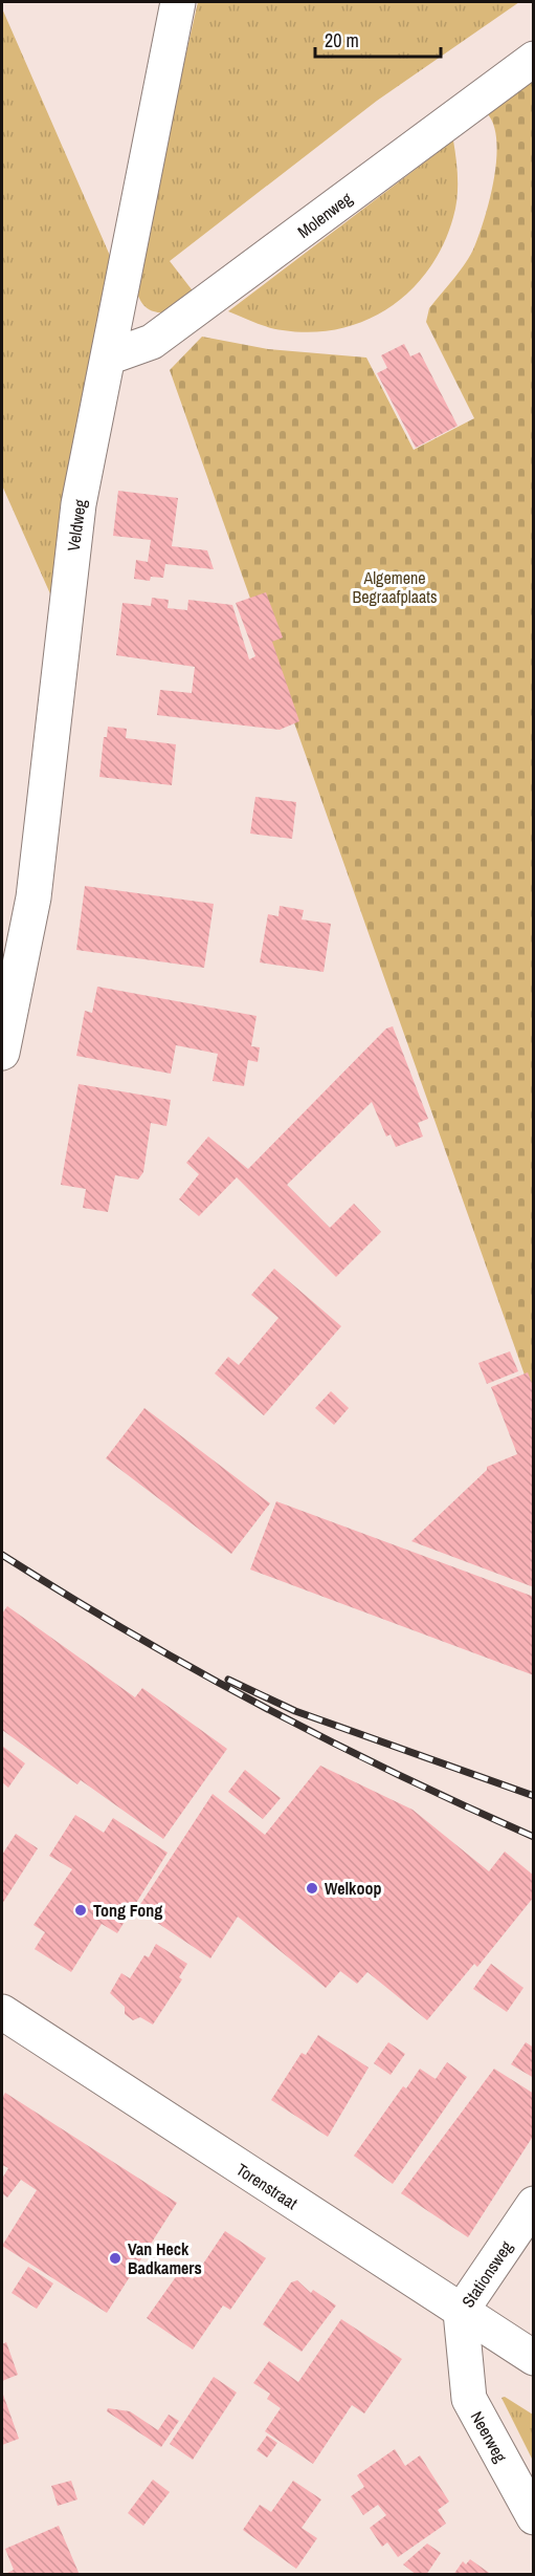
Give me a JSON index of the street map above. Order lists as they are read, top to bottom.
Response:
{
  "streets": {
    "street": [
      "Molenweg",
      "Veldweg",
      "Torenstraat",
      "Stationsweg",
      "Neerweg"
    ]
  },
  "crossings": [
    ["Molenweg", "Veldweg"],
    ["Torenstraat", "Stationsweg"],
    ["Torenstraat", "Neerweg"],
    ["Stationsweg", "Neerweg"]
  ],
  "parks": ["Algemene Begraafplaats"],
  "places": ["Welkoop", "Tong Fong", "Van Heck Badkamers"],
  "scale_bar": "20 m"
}
